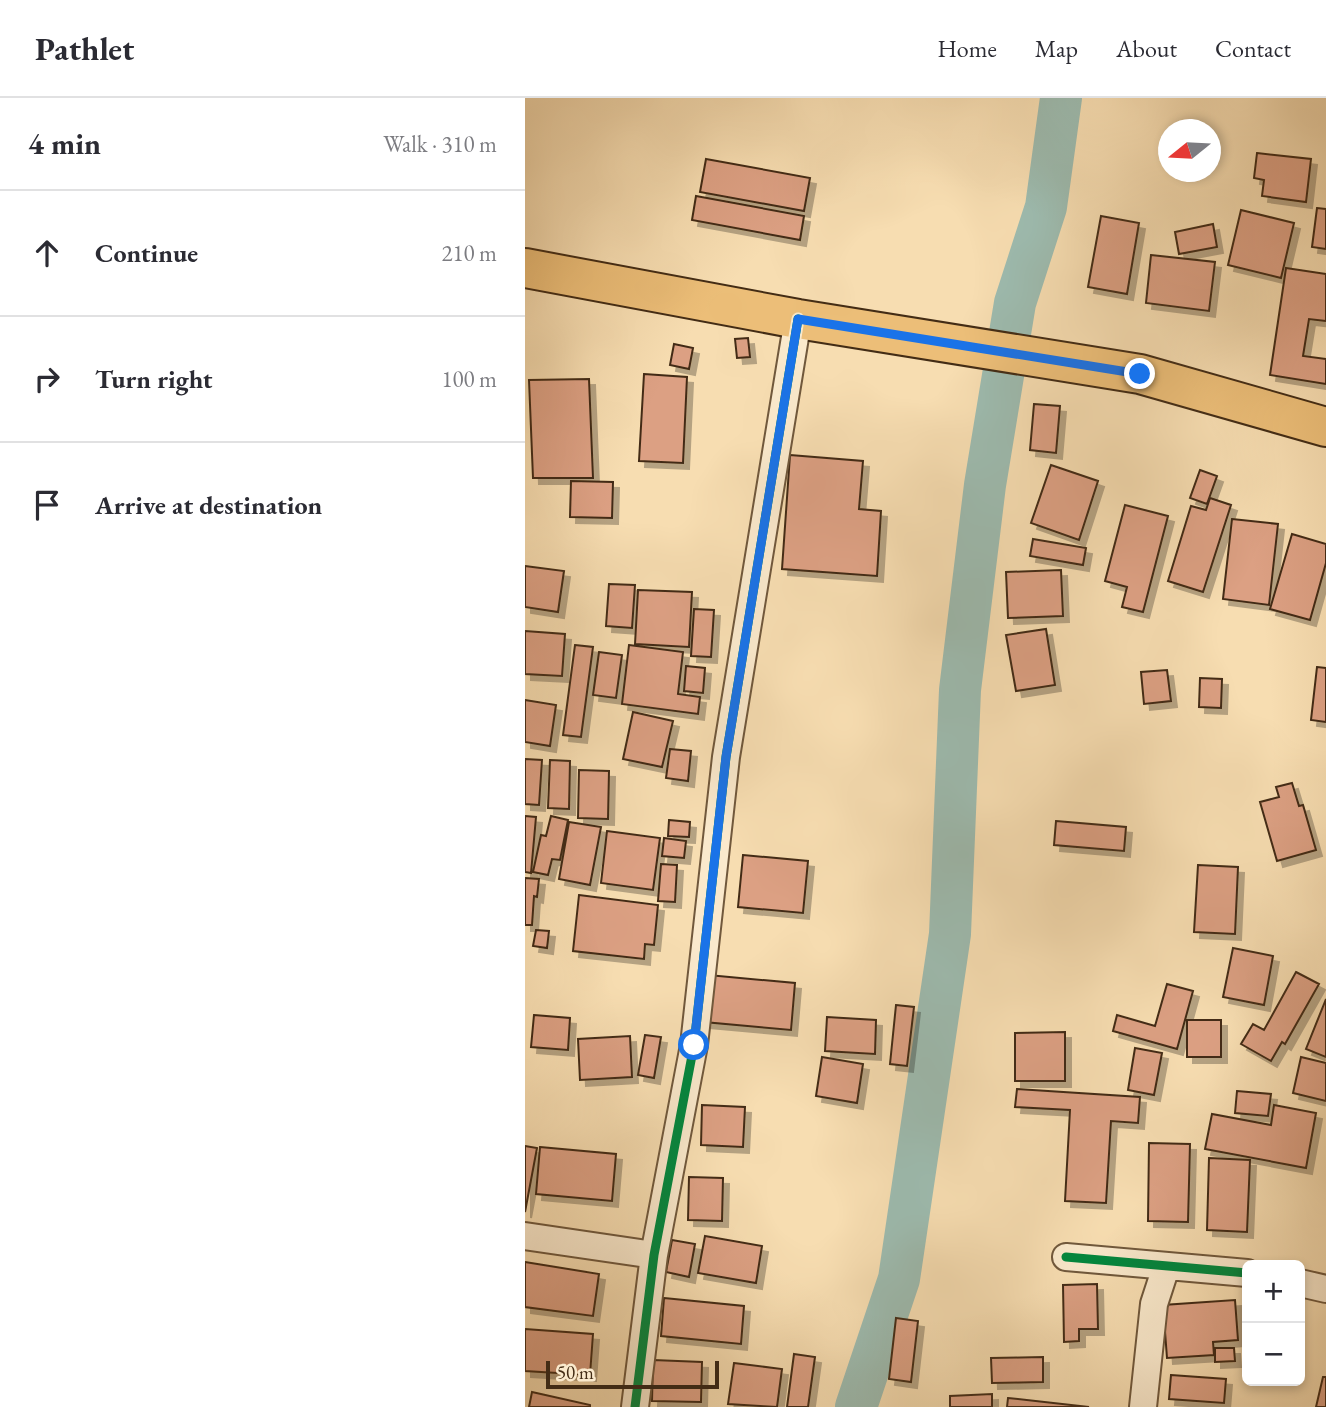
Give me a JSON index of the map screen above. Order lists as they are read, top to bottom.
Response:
{
  "scale_bar": "50 m",
  "north": "left",
  "page": {
    "header": "Pathlet",
    "nav": [
      "Home",
      "Map",
      "About",
      "Contact"
    ],
    "heading": ["4 min", "Walk · 310 m"],
    "list": [
      ["Continue", "210 m"],
      ["Turn right", "100 m"],
      "Arrive at destination"
    ],
    "map_buttons": ["+", "−"],
    "scale": "50 m"
  }
}
